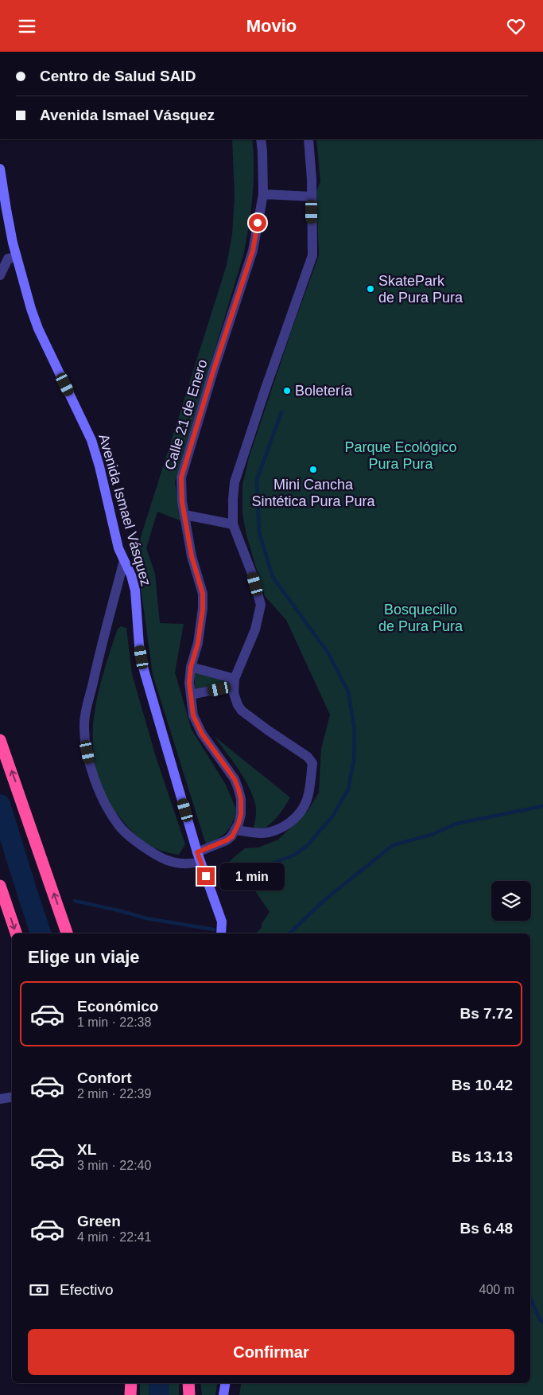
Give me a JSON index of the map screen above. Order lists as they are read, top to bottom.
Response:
{
  "streets": {
    "main road": ["Avenida Ismael Vásquez"],
    "street": ["Calle 21 de Enero"]
  },
  "crossings": [
    ["Calle 21 de Enero", "Avenida Ismael Vásquez"]
  ],
  "parks": ["Parque Ecológico Pura Pura", "Bosquecillo de Pura Pura"],
  "places": ["SkatePark de Pura Pura", "Boletería", "Mini Cancha Sintética Pura Pura"],
  "page": {
    "header": "Movio",
    "banner": ["Centro de Salud SAID", "Avenida Ismael Vásquez"],
    "bubble": "1 min",
    "heading": "Elige un viaje",
    "list": [
      {
        "name": "Económico",
        "note": "1 min · 22:38",
        "value": "Bs 7.72"
      },
      {
        "name": "Confort",
        "note": "2 min · 22:39",
        "value": "Bs 10.42"
      },
      {
        "name": "XL",
        "note": "3 min · 22:40",
        "value": "Bs 13.13"
      },
      {
        "name": "Green",
        "note": "4 min · 22:41",
        "value": "Bs 6.48"
      }
    ],
    "pay": ["Efectivo", "400 m"],
    "buttons": "Confirmar"
  }
}
